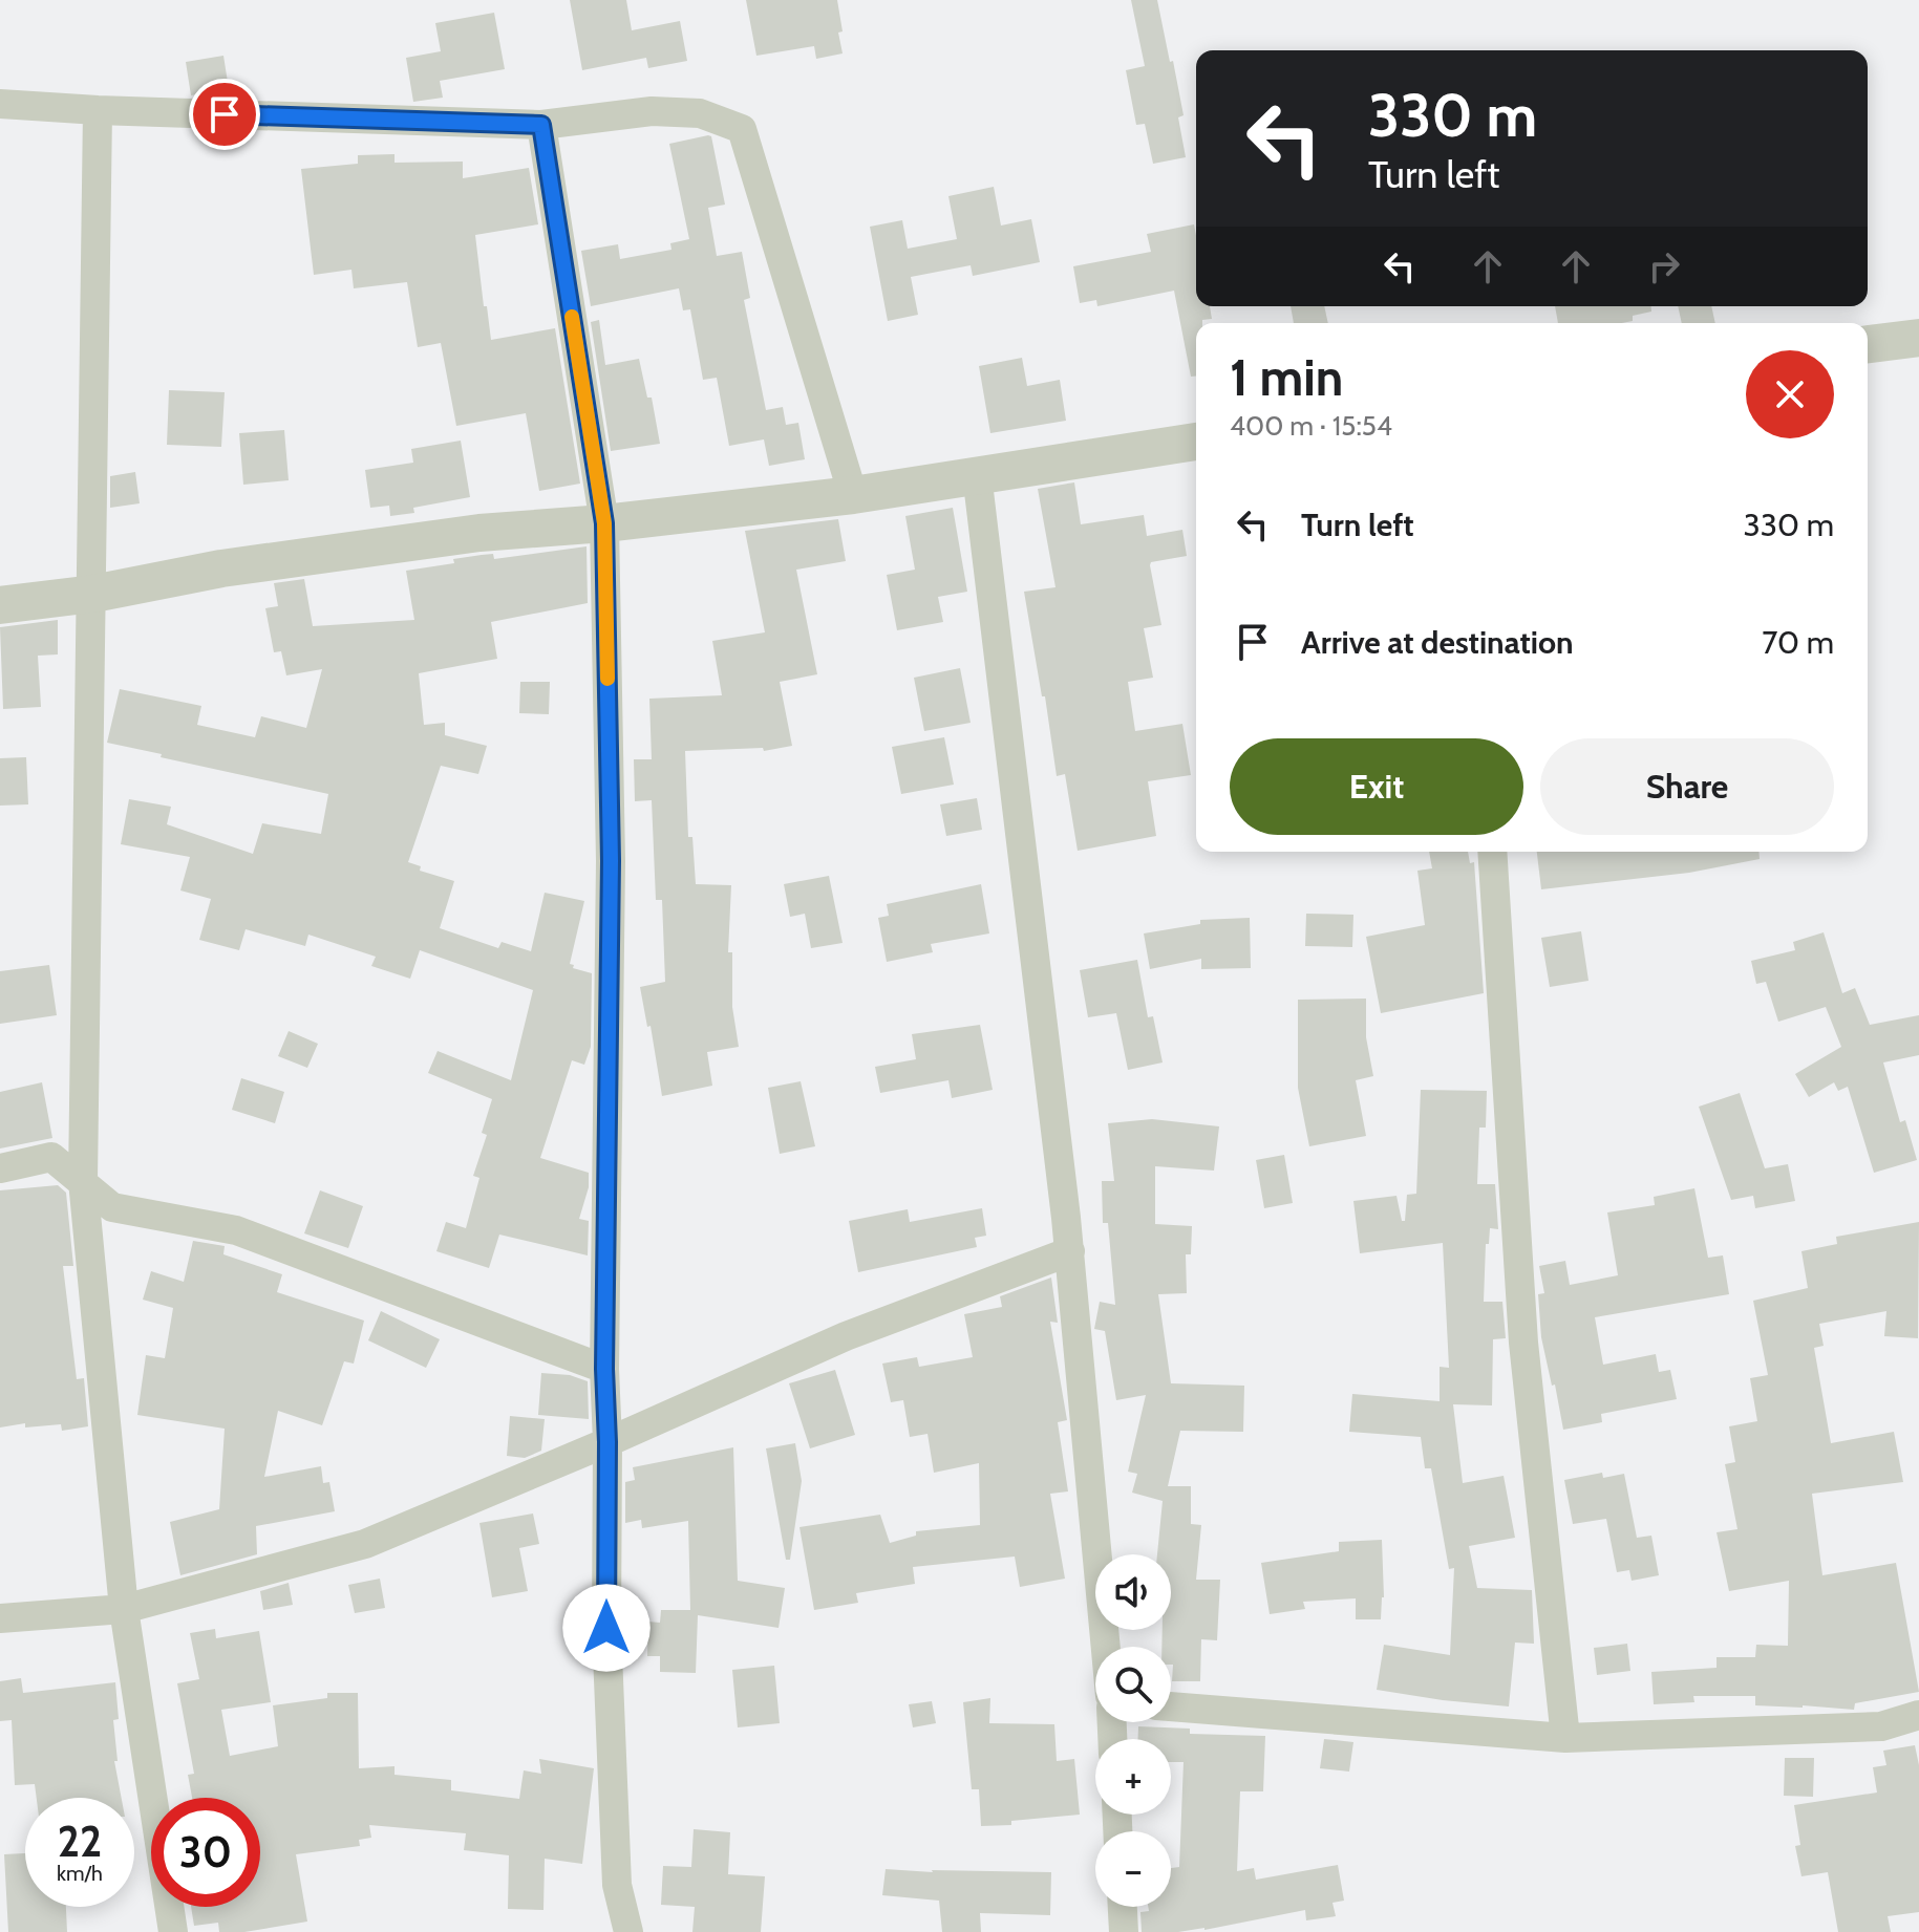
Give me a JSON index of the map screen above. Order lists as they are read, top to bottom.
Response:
{
  "page": {
    "turn": ["330 m", "Turn left"],
    "heading": ["1 min", "400 m · 15:54"],
    "list": [
      {
        "name": "Turn left",
        "value": "330 m"
      },
      {
        "name": "Arrive at destination",
        "value": "70 m"
      }
    ],
    "buttons": ["Exit", "Share"],
    "map_buttons": ["+", "−"],
    "speed": "22 km/h",
    "limit": "30"
  }
}
